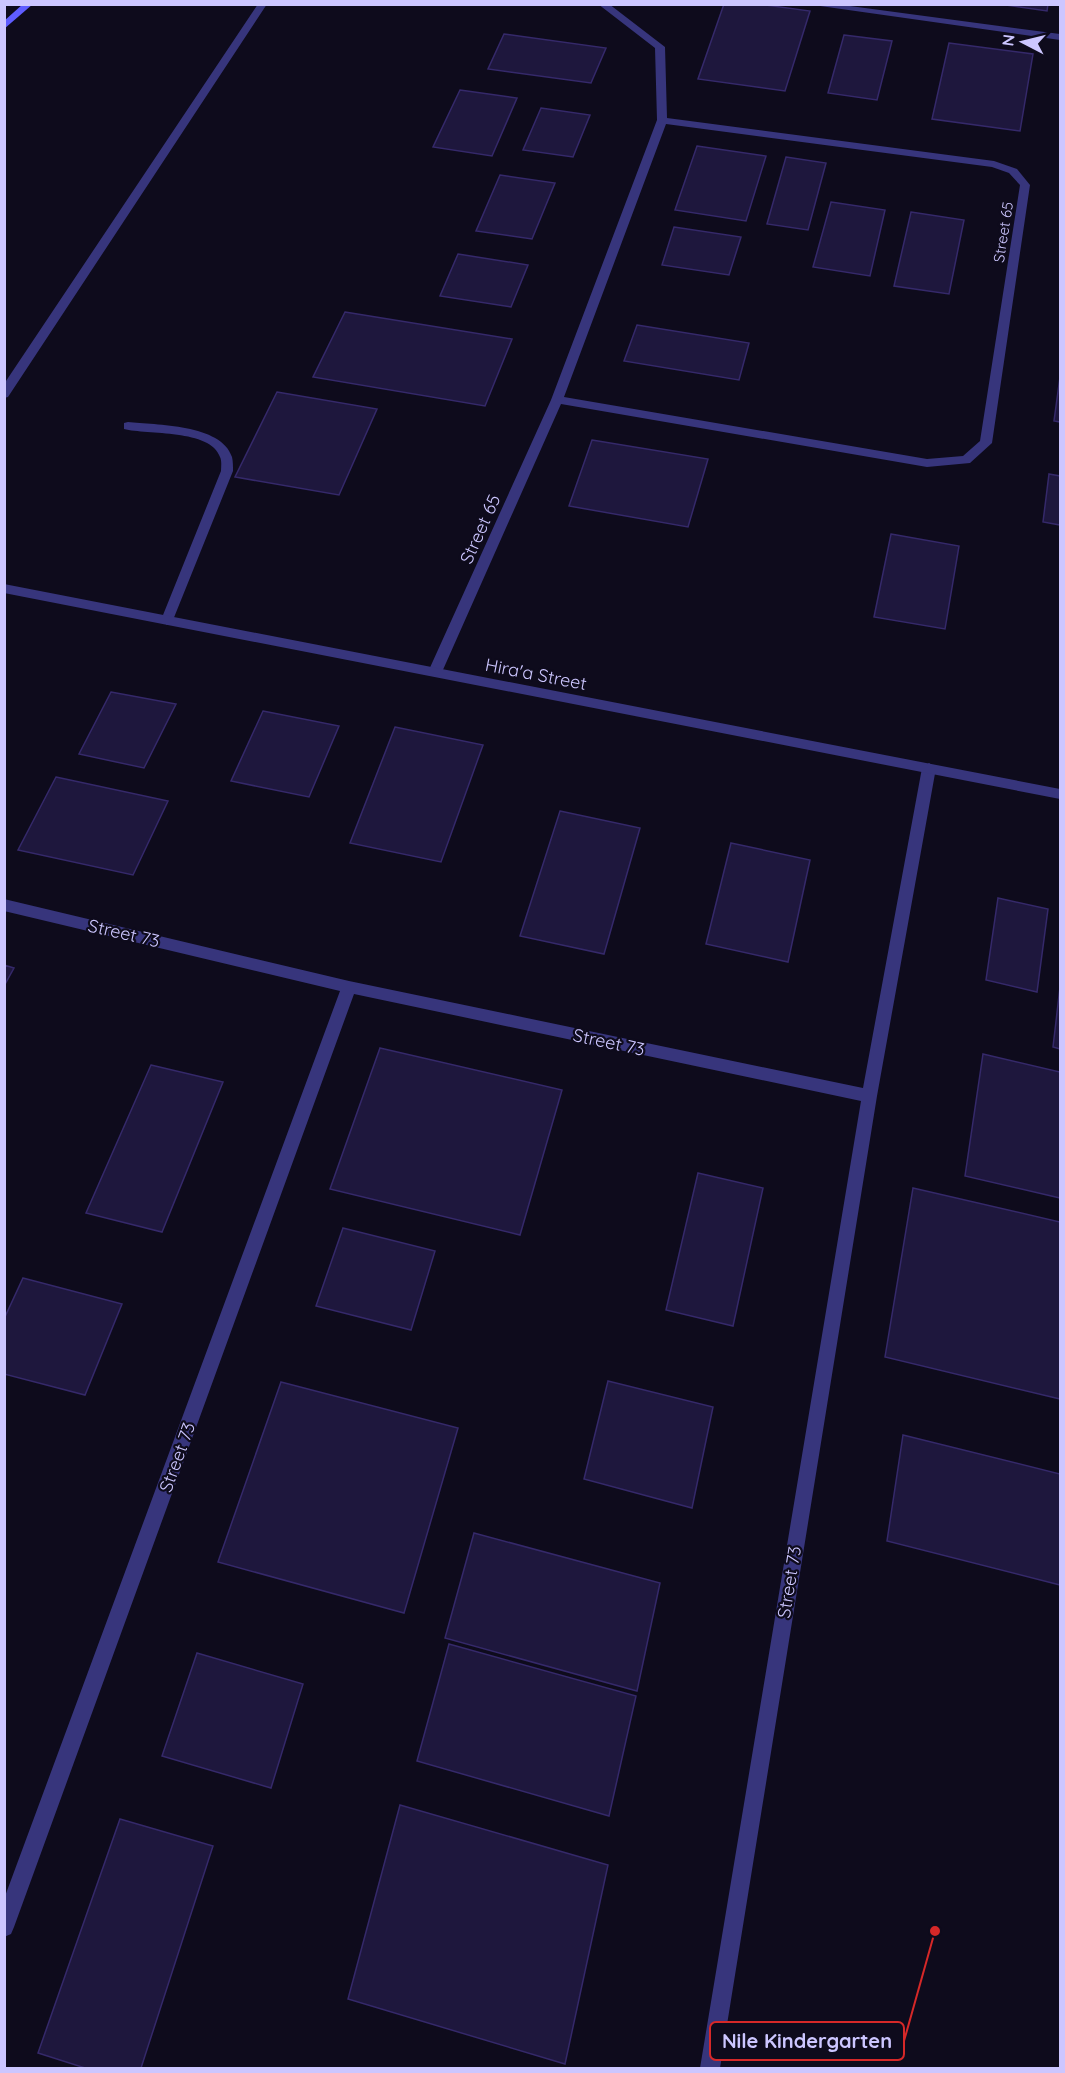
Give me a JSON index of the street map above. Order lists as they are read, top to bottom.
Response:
{
  "streets": {
    "street": ["Street 65", "Hira'a Street", "Street 73"]
  },
  "crossings": [
    ["Street 65", "Hira'a Street"],
    ["Hira'a Street", "Street 73"]
  ],
  "places": ["Nile Kindergarten"],
  "north": "left"
}
